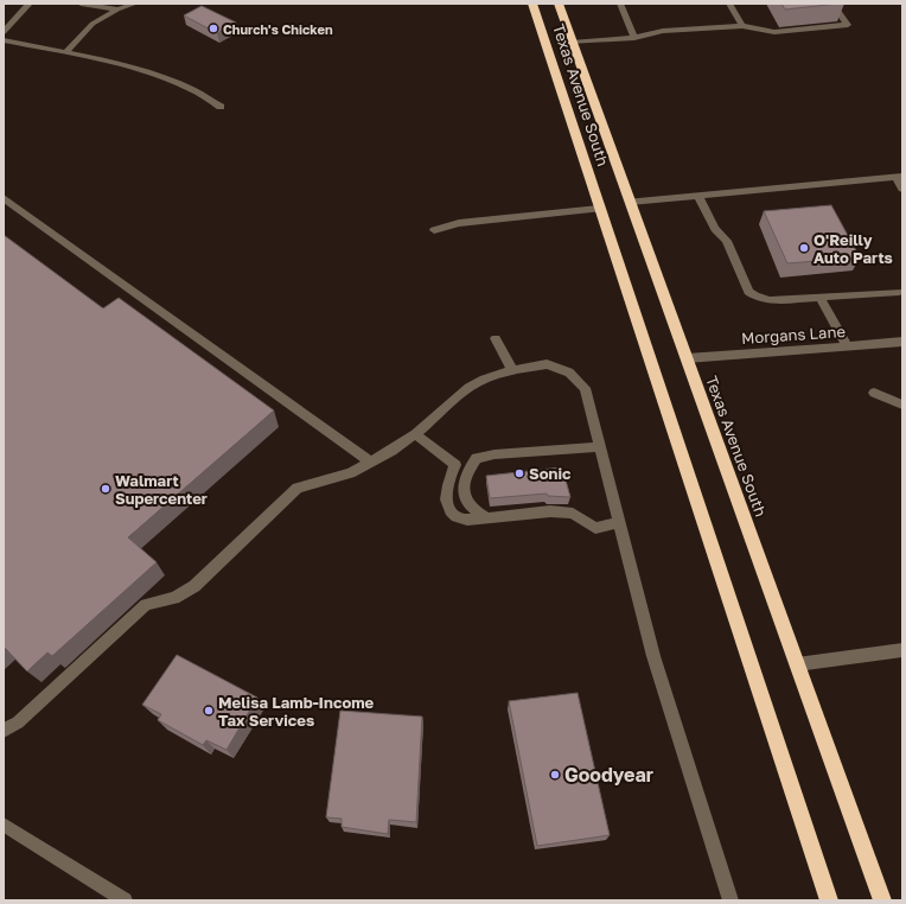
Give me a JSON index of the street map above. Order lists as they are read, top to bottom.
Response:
{
  "streets": {
    "highway": ["Texas Avenue South"],
    "street": ["Morgans Lane"]
  },
  "crossings": [
    ["Texas Avenue South", "Morgans Lane"]
  ],
  "places": [
    "Church's Chicken",
    "O'Reilly Auto Parts",
    "Sonic",
    "Walmart Supercenter",
    "Melisa Lamb-Income Tax Services",
    "Goodyear"
  ]
}
